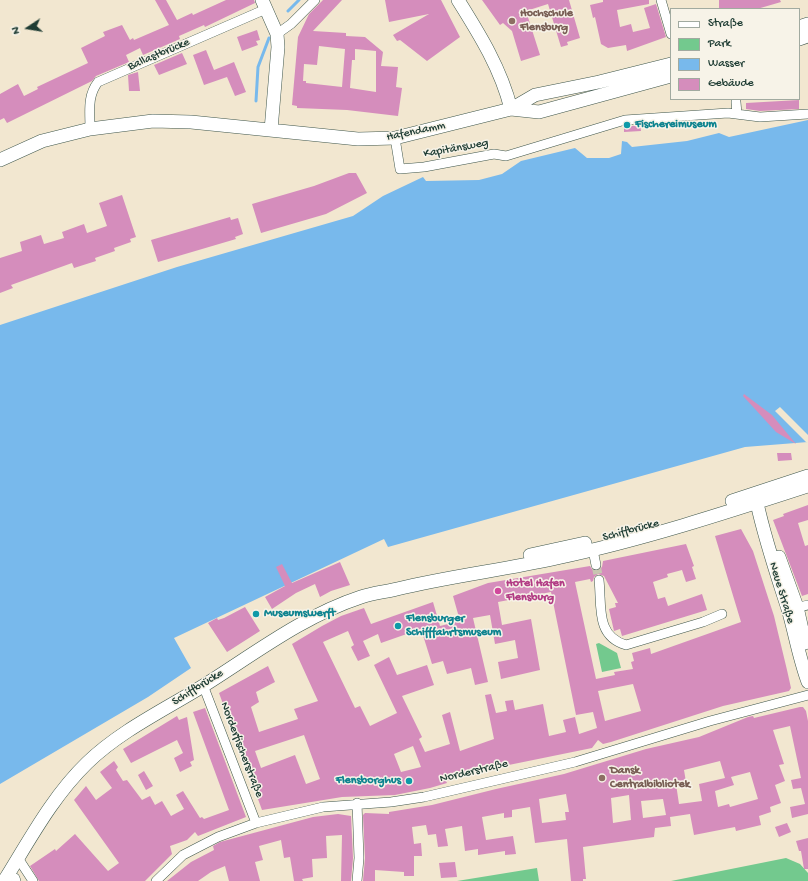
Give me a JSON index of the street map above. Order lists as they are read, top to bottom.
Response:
{
  "streets": {
    "main road": ["Hafendamm", "Schiffbrücke", "Neue Straße"],
    "street": [
      "Ballastbrücke",
      "Kapitänsweg",
      "Norderfischerstraße",
      "Norderstraße"
    ]
  },
  "crossings": [
    ["Hafendamm", "Kapitänsweg"],
    ["Schiffbrücke", "Neue Straße"],
    ["Schiffbrücke", "Norderfischerstraße"],
    ["Norderfischerstraße", "Norderstraße"]
  ],
  "places": [
    "Hochschule Flensburg",
    "Fischereimuseum",
    "Hotel Hafen Flensburg",
    "Museumswerft",
    "Flensburger Schifffahrtsmuseum",
    "Dansk Centralbibliotek",
    "Flensborghus"
  ],
  "legend": [
    "Straße",
    "Park",
    "Wasser",
    "Gebäude"
  ],
  "north": "left"
}
